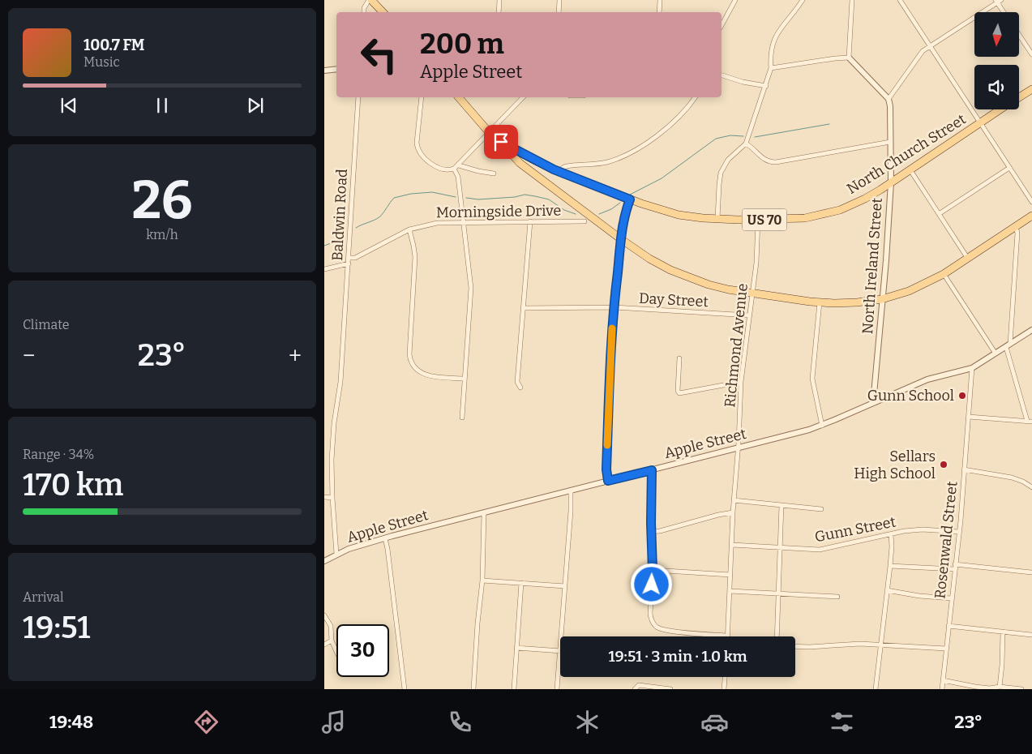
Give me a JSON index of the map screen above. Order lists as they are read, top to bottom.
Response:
{
  "streets": {
    "main road": ["North Church Street", "US 70"],
    "street": [
      "Morningside Drive",
      "Baldwin Road",
      "North Ireland Street",
      "Day Street",
      "Richmond Avenue",
      "Apple Street",
      "Gunn Street",
      "Rosenwald Street"
    ]
  },
  "crossings": [
    ["North Church Street", "US 70"],
    ["North Church Street", "North Ireland Street"],
    ["North Church Street", "Richmond Avenue"],
    ["Morningside Drive", "Baldwin Road"],
    ["Baldwin Road", "Apple Street"],
    ["US 70", "North Ireland Street"],
    ["US 70", "Richmond Avenue"],
    ["North Ireland Street", "Apple Street"],
    ["Day Street", "Richmond Avenue"],
    ["Richmond Avenue", "Apple Street"],
    ["Richmond Avenue", "Gunn Street"],
    ["Apple Street", "Rosenwald Street"],
    ["Gunn Street", "Rosenwald Street"]
  ],
  "places": ["Gunn School", "Sellars High School"],
  "north": "bottom",
  "page": {
    "turn": ["200 m", "Apple Street"],
    "song": ["100.7 FM", "Music"],
    "tile": [
      ["26", "km/h"],
      "Climate",
      ["Range · 34%", "170 km"],
      ["Arrival", "19:51"]
    ],
    "heat": ["−", "23°", "+"],
    "limit": "30",
    "trip": "19:51 · 3 min · 1.0 km",
    "tabs": ["19:48", "23°"]
  }
}
